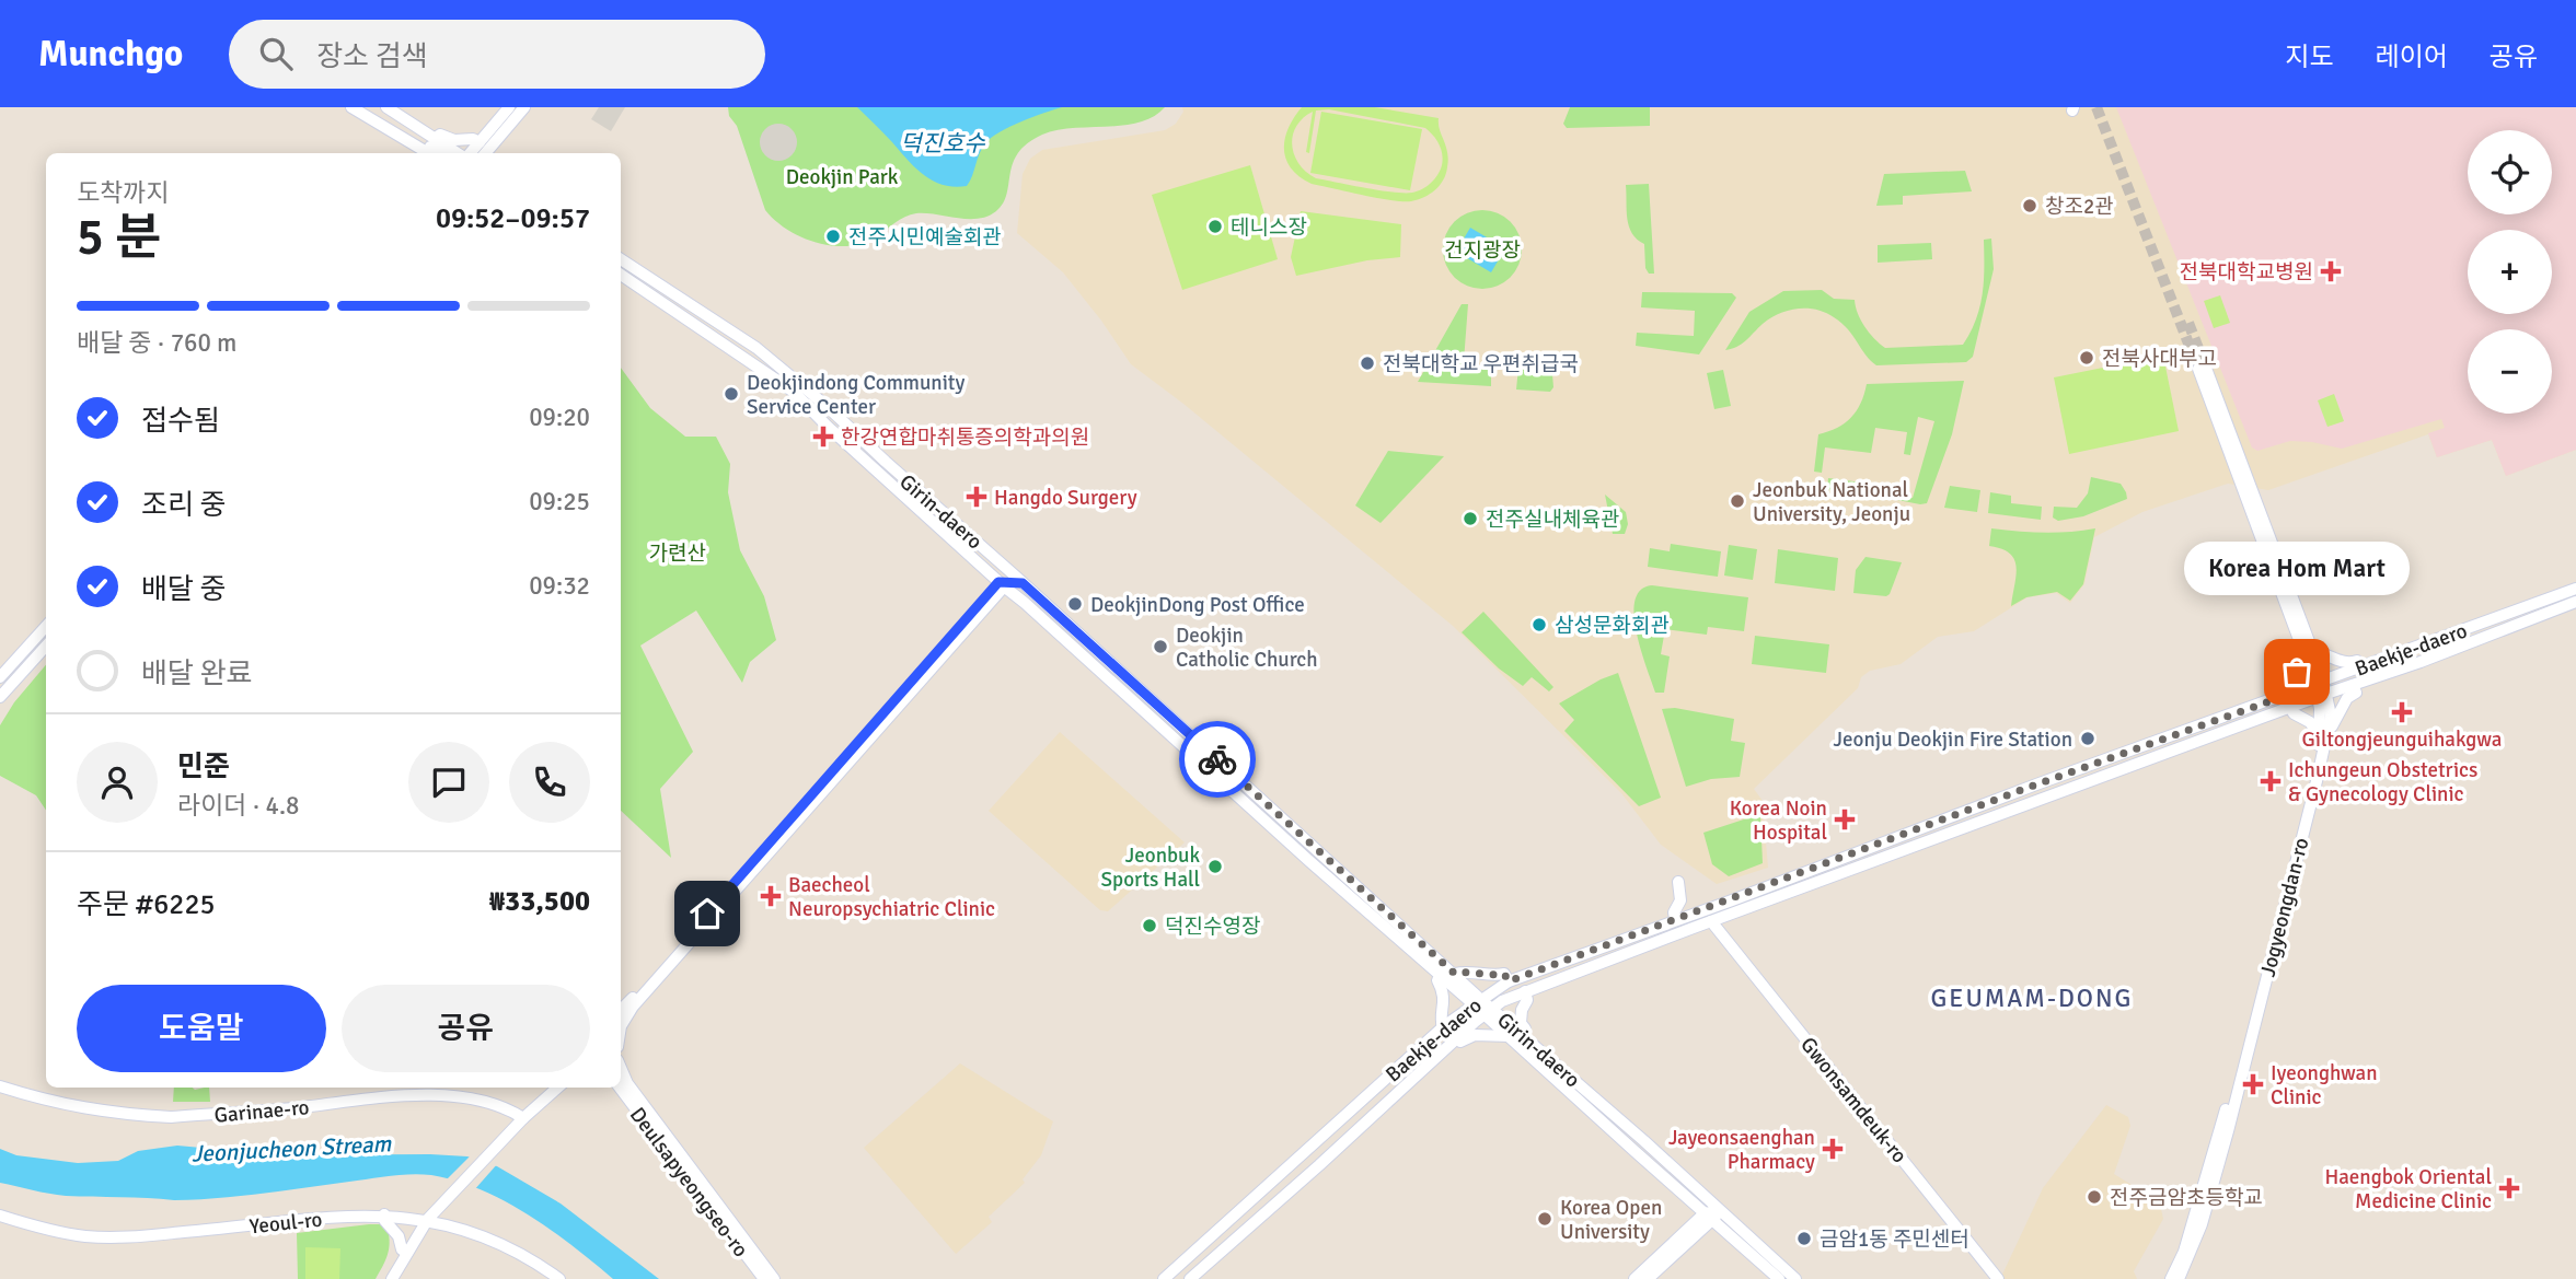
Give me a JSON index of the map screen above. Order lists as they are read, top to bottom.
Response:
{
  "streets": {
    "street": [
      "Girin-daero",
      "Baekje-daero",
      "Jogyeongdan-ro",
      "Gwonsamdeuk-ro",
      "Garinae-ro",
      "Deulsapyeongseo-ro",
      "Yeoul-ro"
    ]
  },
  "crossings": [
    ["Girin-daero", "Baekje-daero"],
    ["Baekje-daero", "Jogyeongdan-ro"],
    ["Baekje-daero", "Gwonsamdeuk-ro"]
  ],
  "districts": ["GEUMAM-DONG"],
  "water": ["덕진호수", "Jeonjucheon Stream"],
  "parks": ["Deokjin Park", "건지광장", "가련산"],
  "places": {
    "other": [
      "창조2관",
      "테니스장",
      "전주시민예술회관",
      "전북사대부고",
      "전북대학교 우편취급국",
      "Deokjindong Community Service Center",
      "Jeonbuk National University, Jeonju",
      "전주실내체육관",
      "DeokjinDong Post Office",
      "삼성문화회관",
      "Deokjin Catholic Church",
      "Korea Hom Mart",
      "Jeonju Deokjin Fire Station",
      "Jeonbuk Sports Hall",
      "덕진수영장",
      "전주금암초등학교",
      "Korea Open University",
      "금암1동 주민센터"
    ],
    "health": [
      "전북대학교병원",
      "한강연합마취통증의학과의원",
      "Hangdo Surgery",
      "Giltongjeunguihakgwa",
      "Ichungeun Obstetrics & Gynecology Clinic",
      "Korea Noin Hospital",
      "Baecheol Neuropsychiatric Clinic",
      "Iyeonghwan Clinic",
      "Jayeonsaenghan Pharmacy",
      "Haengbok Oriental Medicine Clinic"
    ]
  },
  "page": {
    "header": "Munchgo",
    "search": "장소 검색",
    "nav": ["지도", "레이어", "공유"],
    "map_buttons": ["+", "−"],
    "heading": ["5 분", "도착까지", "09:52–09:57"],
    "panel": [
      "민준",
      "라이더 · 4.8",
      "주문 #6225",
      "₩33,500"
    ],
    "bar": "배달 중 · 760 m",
    "list": [
      ["접수됨", "09:20"],
      ["조리 중", "09:25"],
      ["배달 중", "09:32"],
      "배달 완료"
    ],
    "bubble": "Korea Hom Mart",
    "buttons": ["도움말", "공유"]
  }
}
